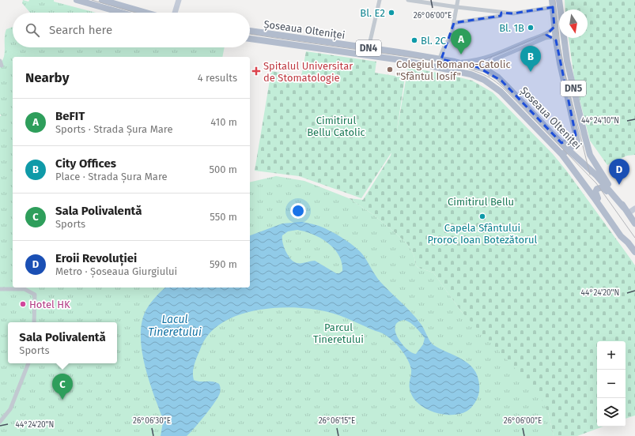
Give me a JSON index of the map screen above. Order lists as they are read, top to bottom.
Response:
{
  "streets": {
    "main road": ["Șoseaua Olteniței", "DN4", "DN5"]
  },
  "crossings": [
    ["Șoseaua Olteniței", "DN5"]
  ],
  "water": ["Lacul Tineretului"],
  "parks": ["Cimitirul Bellu Catolic", "Cimitirul Bellu", "Parcul Tineretului"],
  "places": {
    "other": [
      "Bl. E2",
      "Bl. 1B",
      "Bl. 2C",
      "Colegiul Romano-Catolic \"Sfântul Iosif\"",
      "Capela Sfântului Proroc Ioan Botezătorul",
      "Hotel HK"
    ],
    "health": ["Spitalul Universitar de Stomatologie"]
  },
  "north": "bottom",
  "page": {
    "search": "Search here",
    "pins": [
      "A",
      "B",
      "D",
      "C"
    ],
    "heading": ["Nearby", "4 results"],
    "list": [
      {
        "mark": "A",
        "name": "BeFIT",
        "note": "Sports · Strada Șura Mare",
        "value": "410 m"
      },
      {
        "mark": "B",
        "name": "City Offices",
        "note": "Place · Strada Șura Mare",
        "value": "500 m"
      },
      {
        "mark": "C",
        "name": "Sala Polivalentă",
        "note": "Sports",
        "value": "550 m"
      },
      {
        "mark": "D",
        "name": "Eroii Revoluției",
        "note": "Metro · Șoseaua Giurgiului",
        "value": "590 m"
      }
    ],
    "popup": ["Sala Polivalentă", "Sports"],
    "map_buttons": ["+", "−"]
  },
  "coordinates": [
    "26°06'00\"E",
    "44°24'10\"N",
    "44°24'20\"N",
    "26°06'30\"E",
    "26°06'15\"E"
  ]
}
